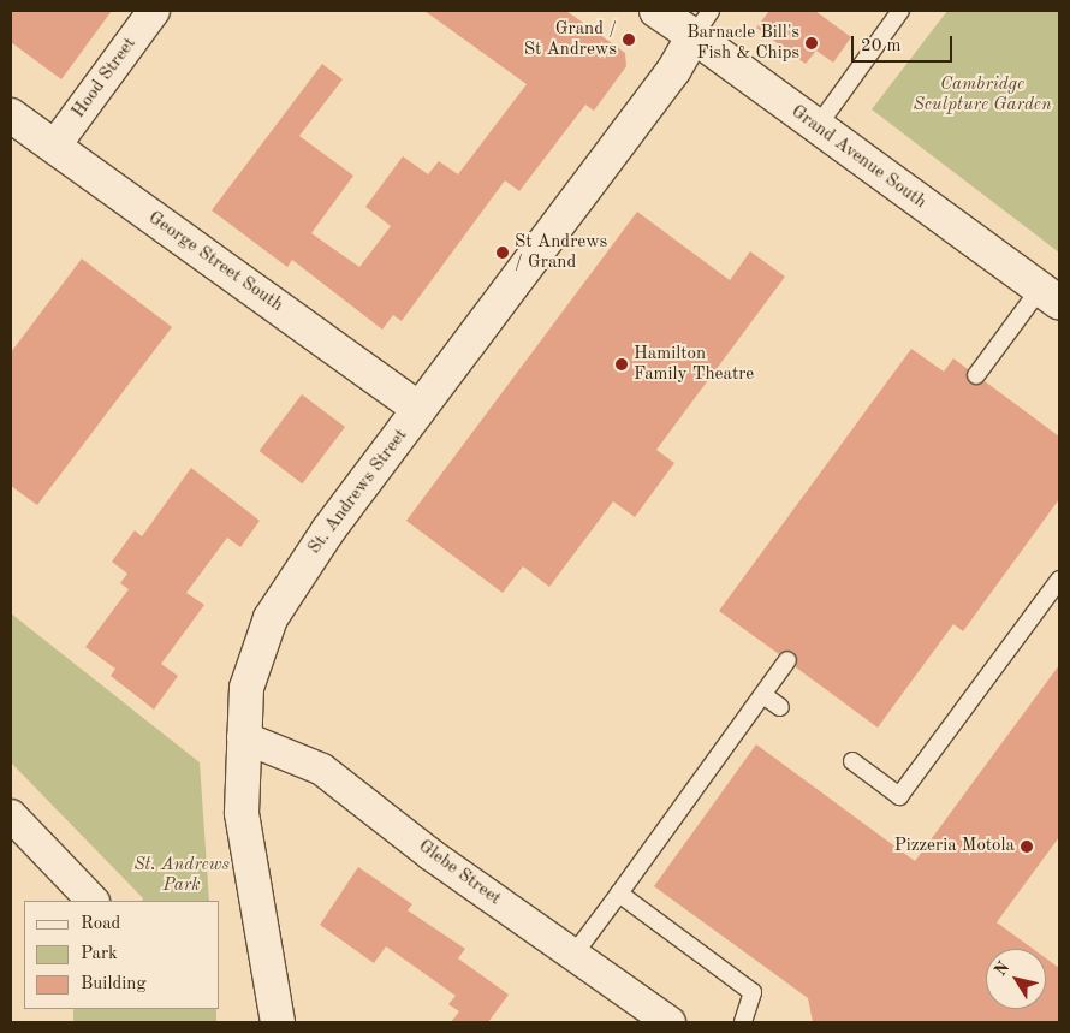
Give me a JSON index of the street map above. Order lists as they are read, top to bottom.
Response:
{
  "streets": {
    "main road": ["Grand Avenue South", "George Street South", "St. Andrews Street"],
    "street": ["Hood Street", "Glebe Street"]
  },
  "crossings": [
    ["Hood Street", "George Street South"],
    ["Grand Avenue South", "St. Andrews Street"],
    ["George Street South", "St. Andrews Street"],
    ["St. Andrews Street", "Glebe Street"]
  ],
  "parks": ["Cambridge Sculpture Garden", "St. Andrews Park"],
  "places": [
    "Grand / St Andrews",
    "Barnacle Bill's Fish & Chips",
    "St Andrews / Grand",
    "Hamilton Family Theatre",
    "Pizzeria Motola"
  ],
  "legend": ["Road", "Park", "Building"],
  "scale_bar": "20 m",
  "north": "top left"
}
